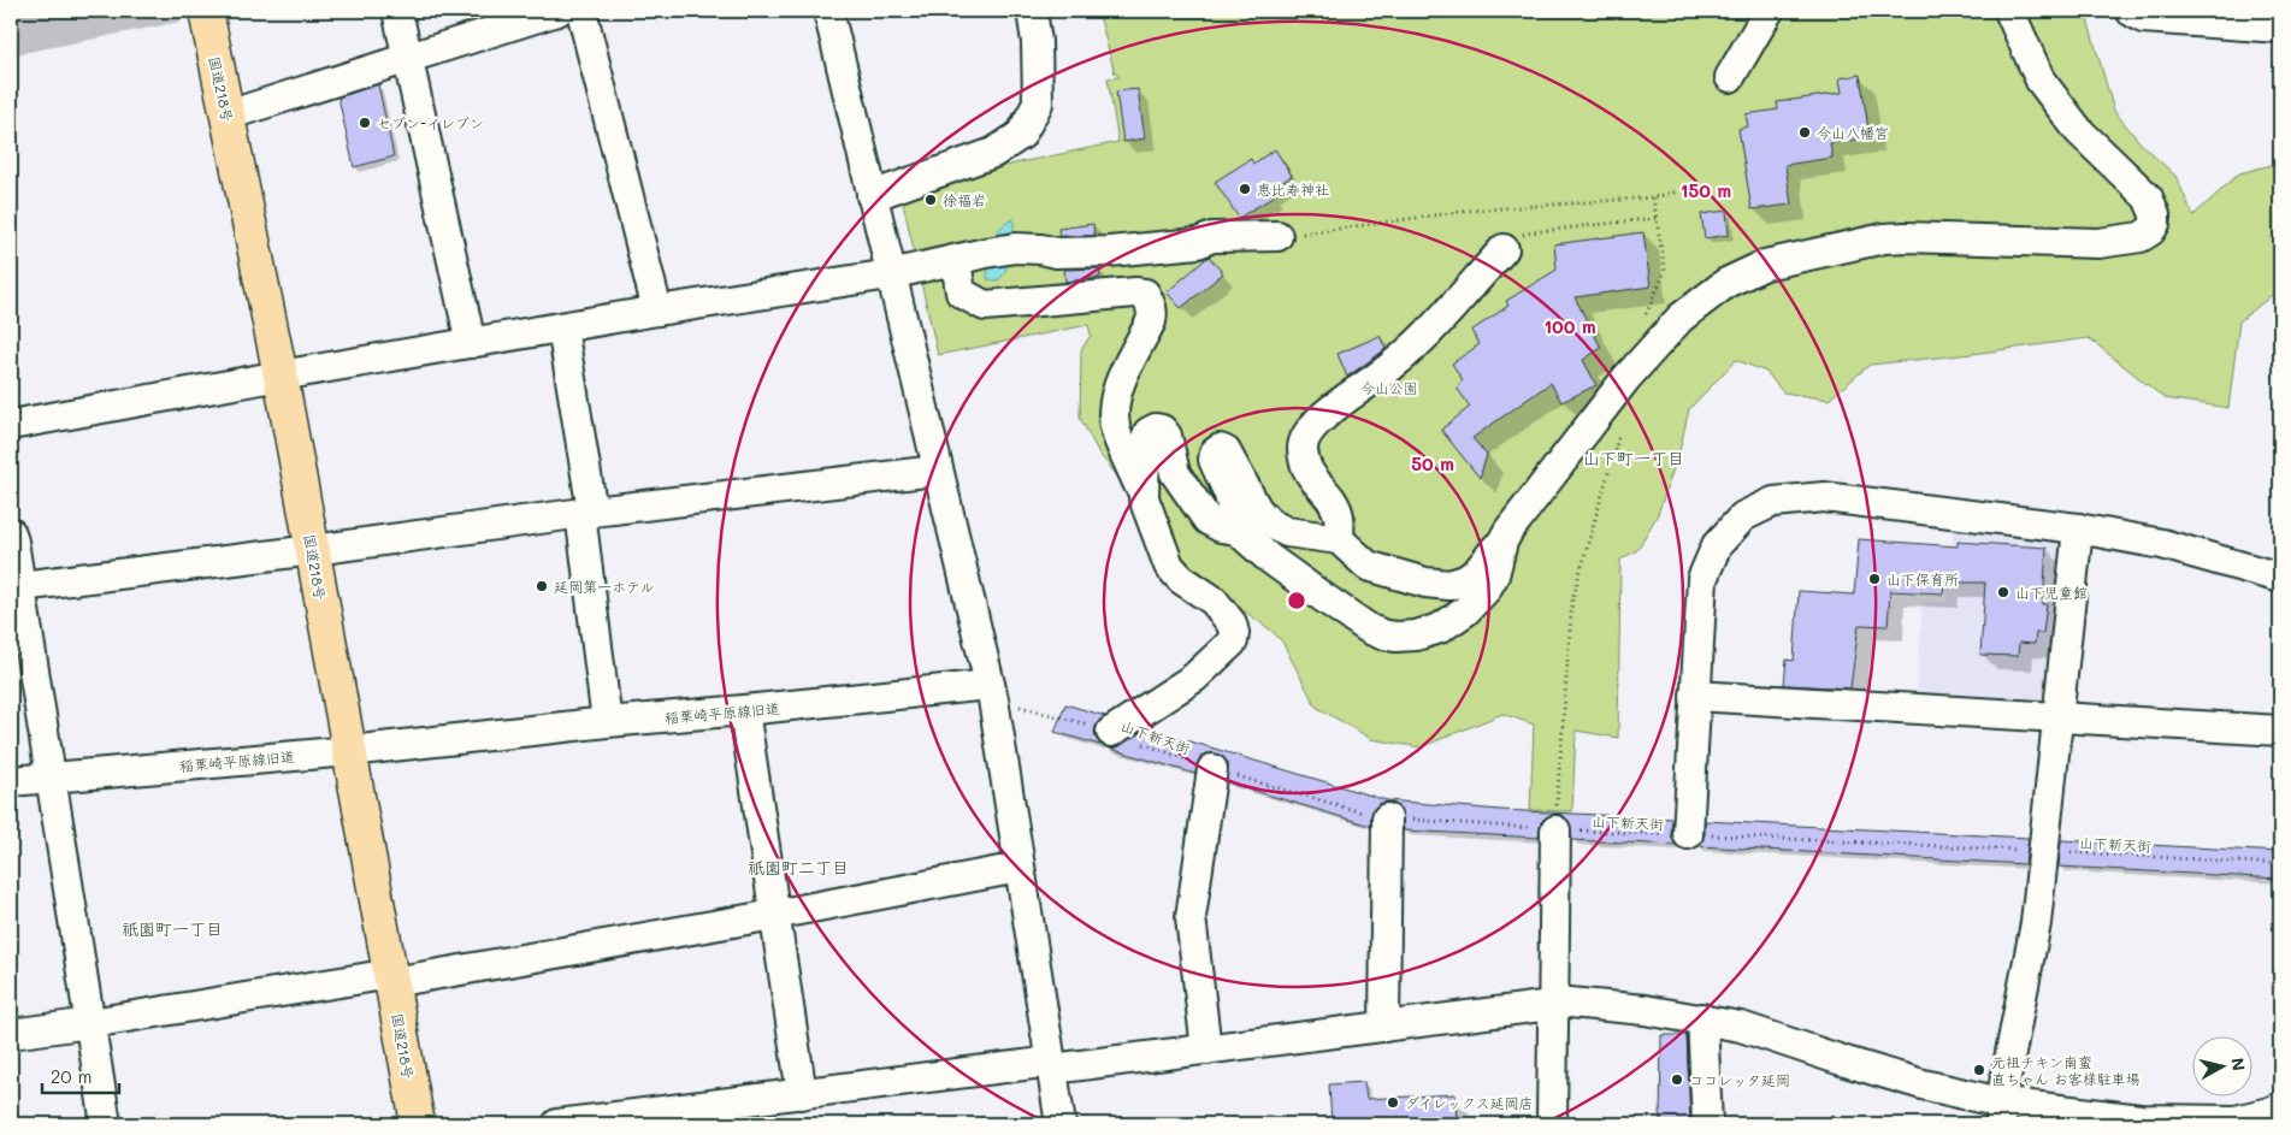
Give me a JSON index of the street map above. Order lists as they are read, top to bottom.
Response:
{
  "streets": {
    "highway": ["国道218号"],
    "street": ["稲葉崎平原線旧道"],
    "path": ["山下新天街"]
  },
  "crossings": [
    ["国道218号", "稲葉崎平原線旧道"],
    ["稲葉崎平原線旧道", "山下新天街"]
  ],
  "districts": ["山下町一丁目", "祇園町二丁目", "祇園町一丁目"],
  "parks": ["今山公園"],
  "places": [
    "セブン-イレブン",
    "今山八幡宮",
    "恵比寿神社",
    "徐福岩",
    "山下保育所",
    "延岡第一ホテル",
    "山下児童館",
    "元祖チキン南蛮 直ちゃん お客様駐車場",
    "ココレッタ延岡",
    "ダイレックス延岡店"
  ],
  "scale_bar": "20 m",
  "north": "right",
  "rings": ["150 m", "100 m", "50 m"]
}
